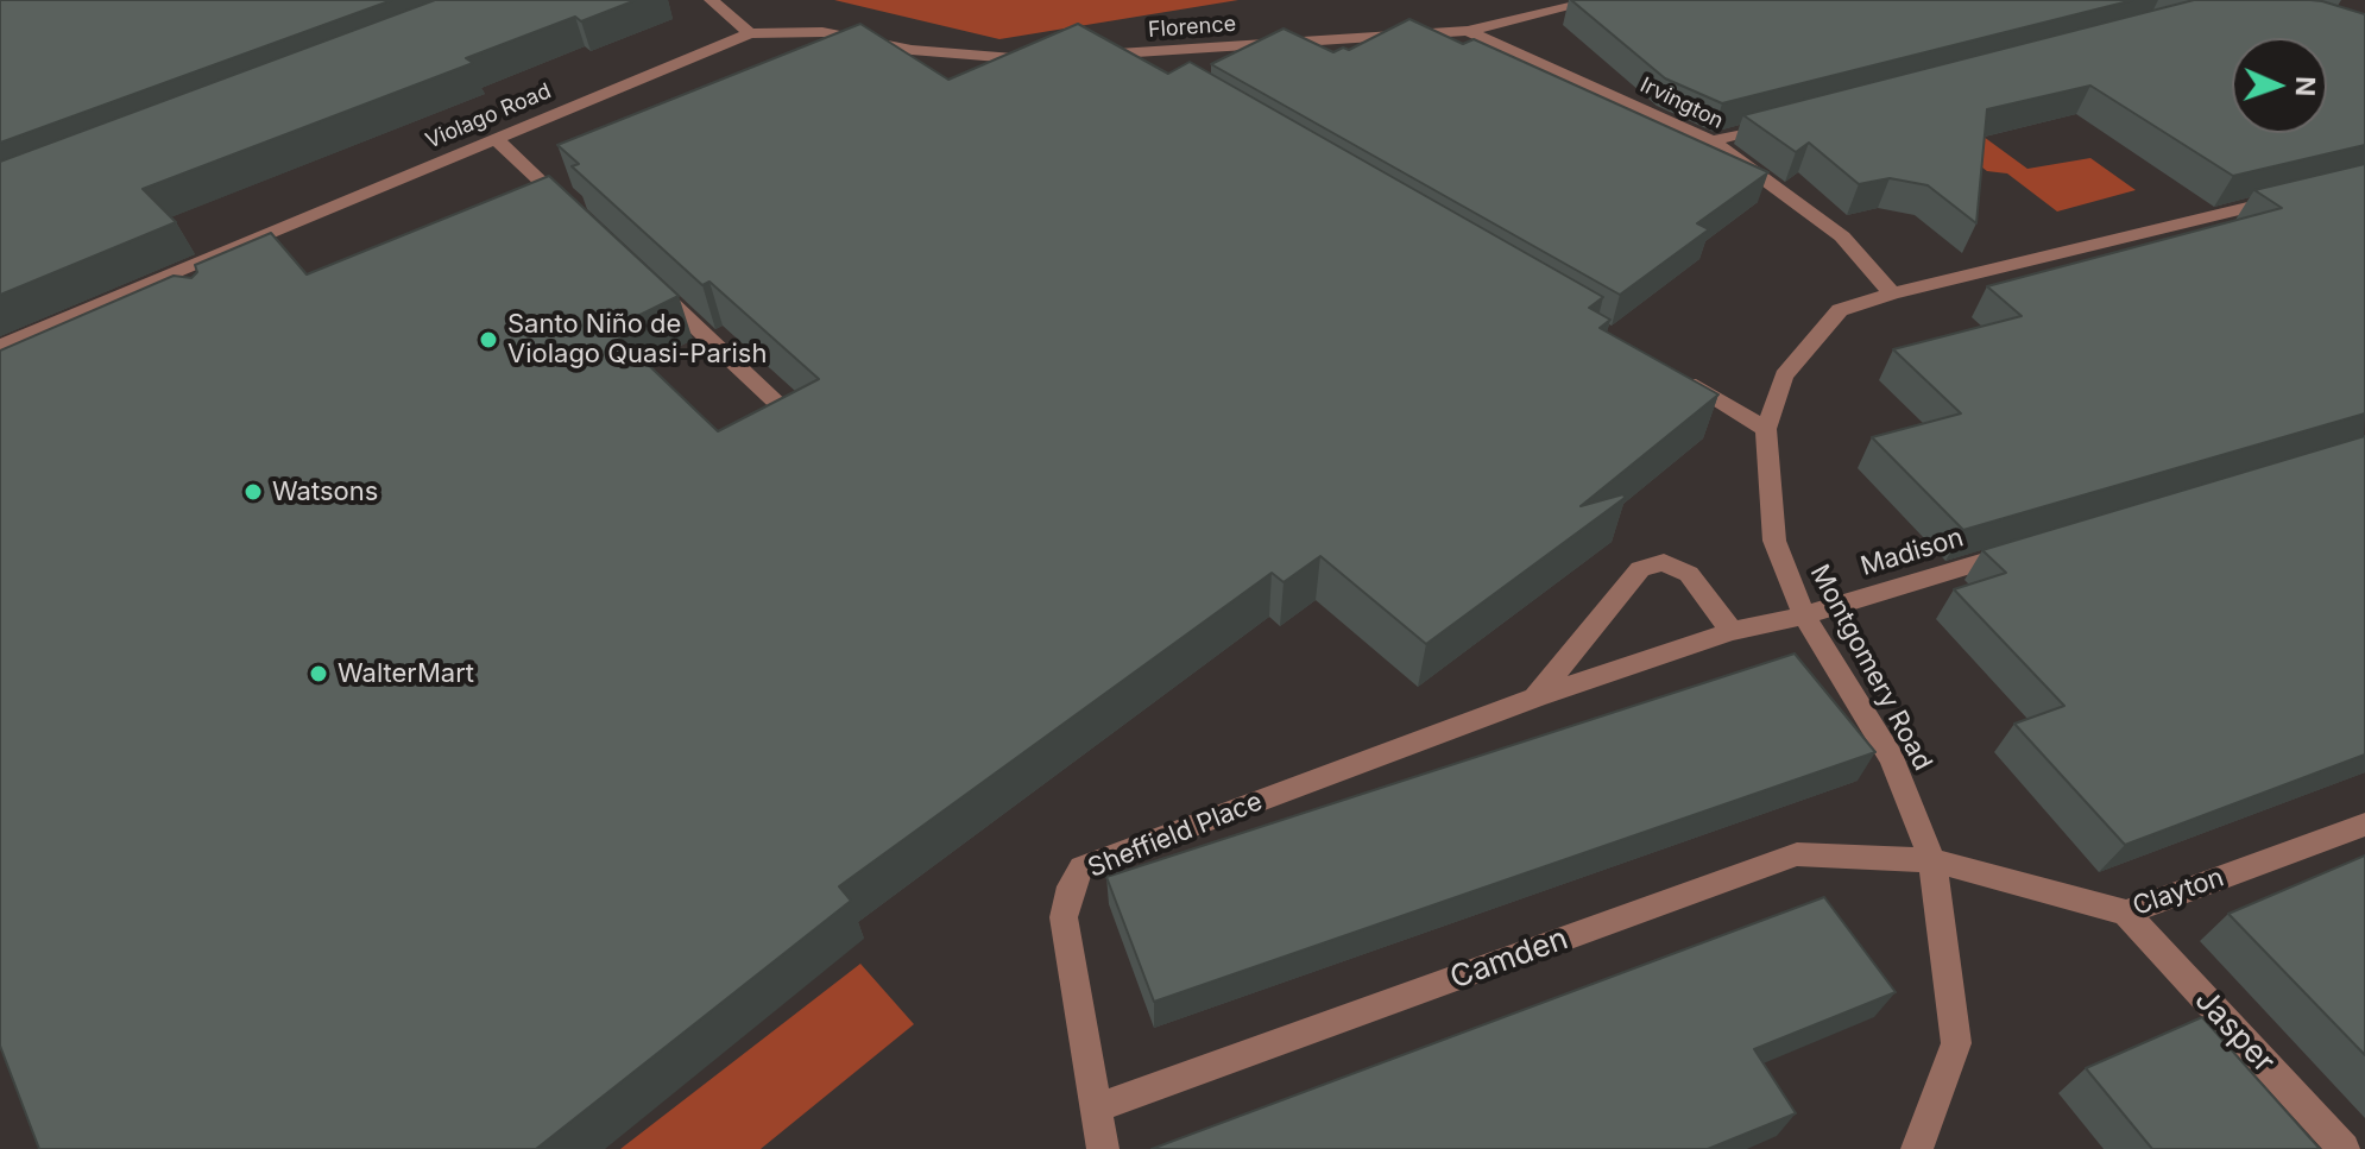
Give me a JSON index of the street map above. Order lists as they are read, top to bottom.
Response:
{
  "streets": {
    "street": [
      "Florence",
      "Irvington",
      "Violago Road",
      "Madison",
      "Montgomery Road",
      "Sheffield Place",
      "Clayton",
      "Camden",
      "Jasper"
    ]
  },
  "crossings": [
    ["Florence", "Irvington"],
    ["Irvington", "Montgomery Road"],
    ["Madison", "Montgomery Road"],
    ["Madison", "Sheffield Place"],
    ["Montgomery Road", "Sheffield Place"],
    ["Montgomery Road", "Clayton"],
    ["Montgomery Road", "Camden"],
    ["Sheffield Place", "Camden"],
    ["Clayton", "Camden"],
    ["Clayton", "Jasper"]
  ],
  "places": ["Santo Niño de Violago Quasi-Parish", "Watsons", "WalterMart"],
  "north": "right"
}
